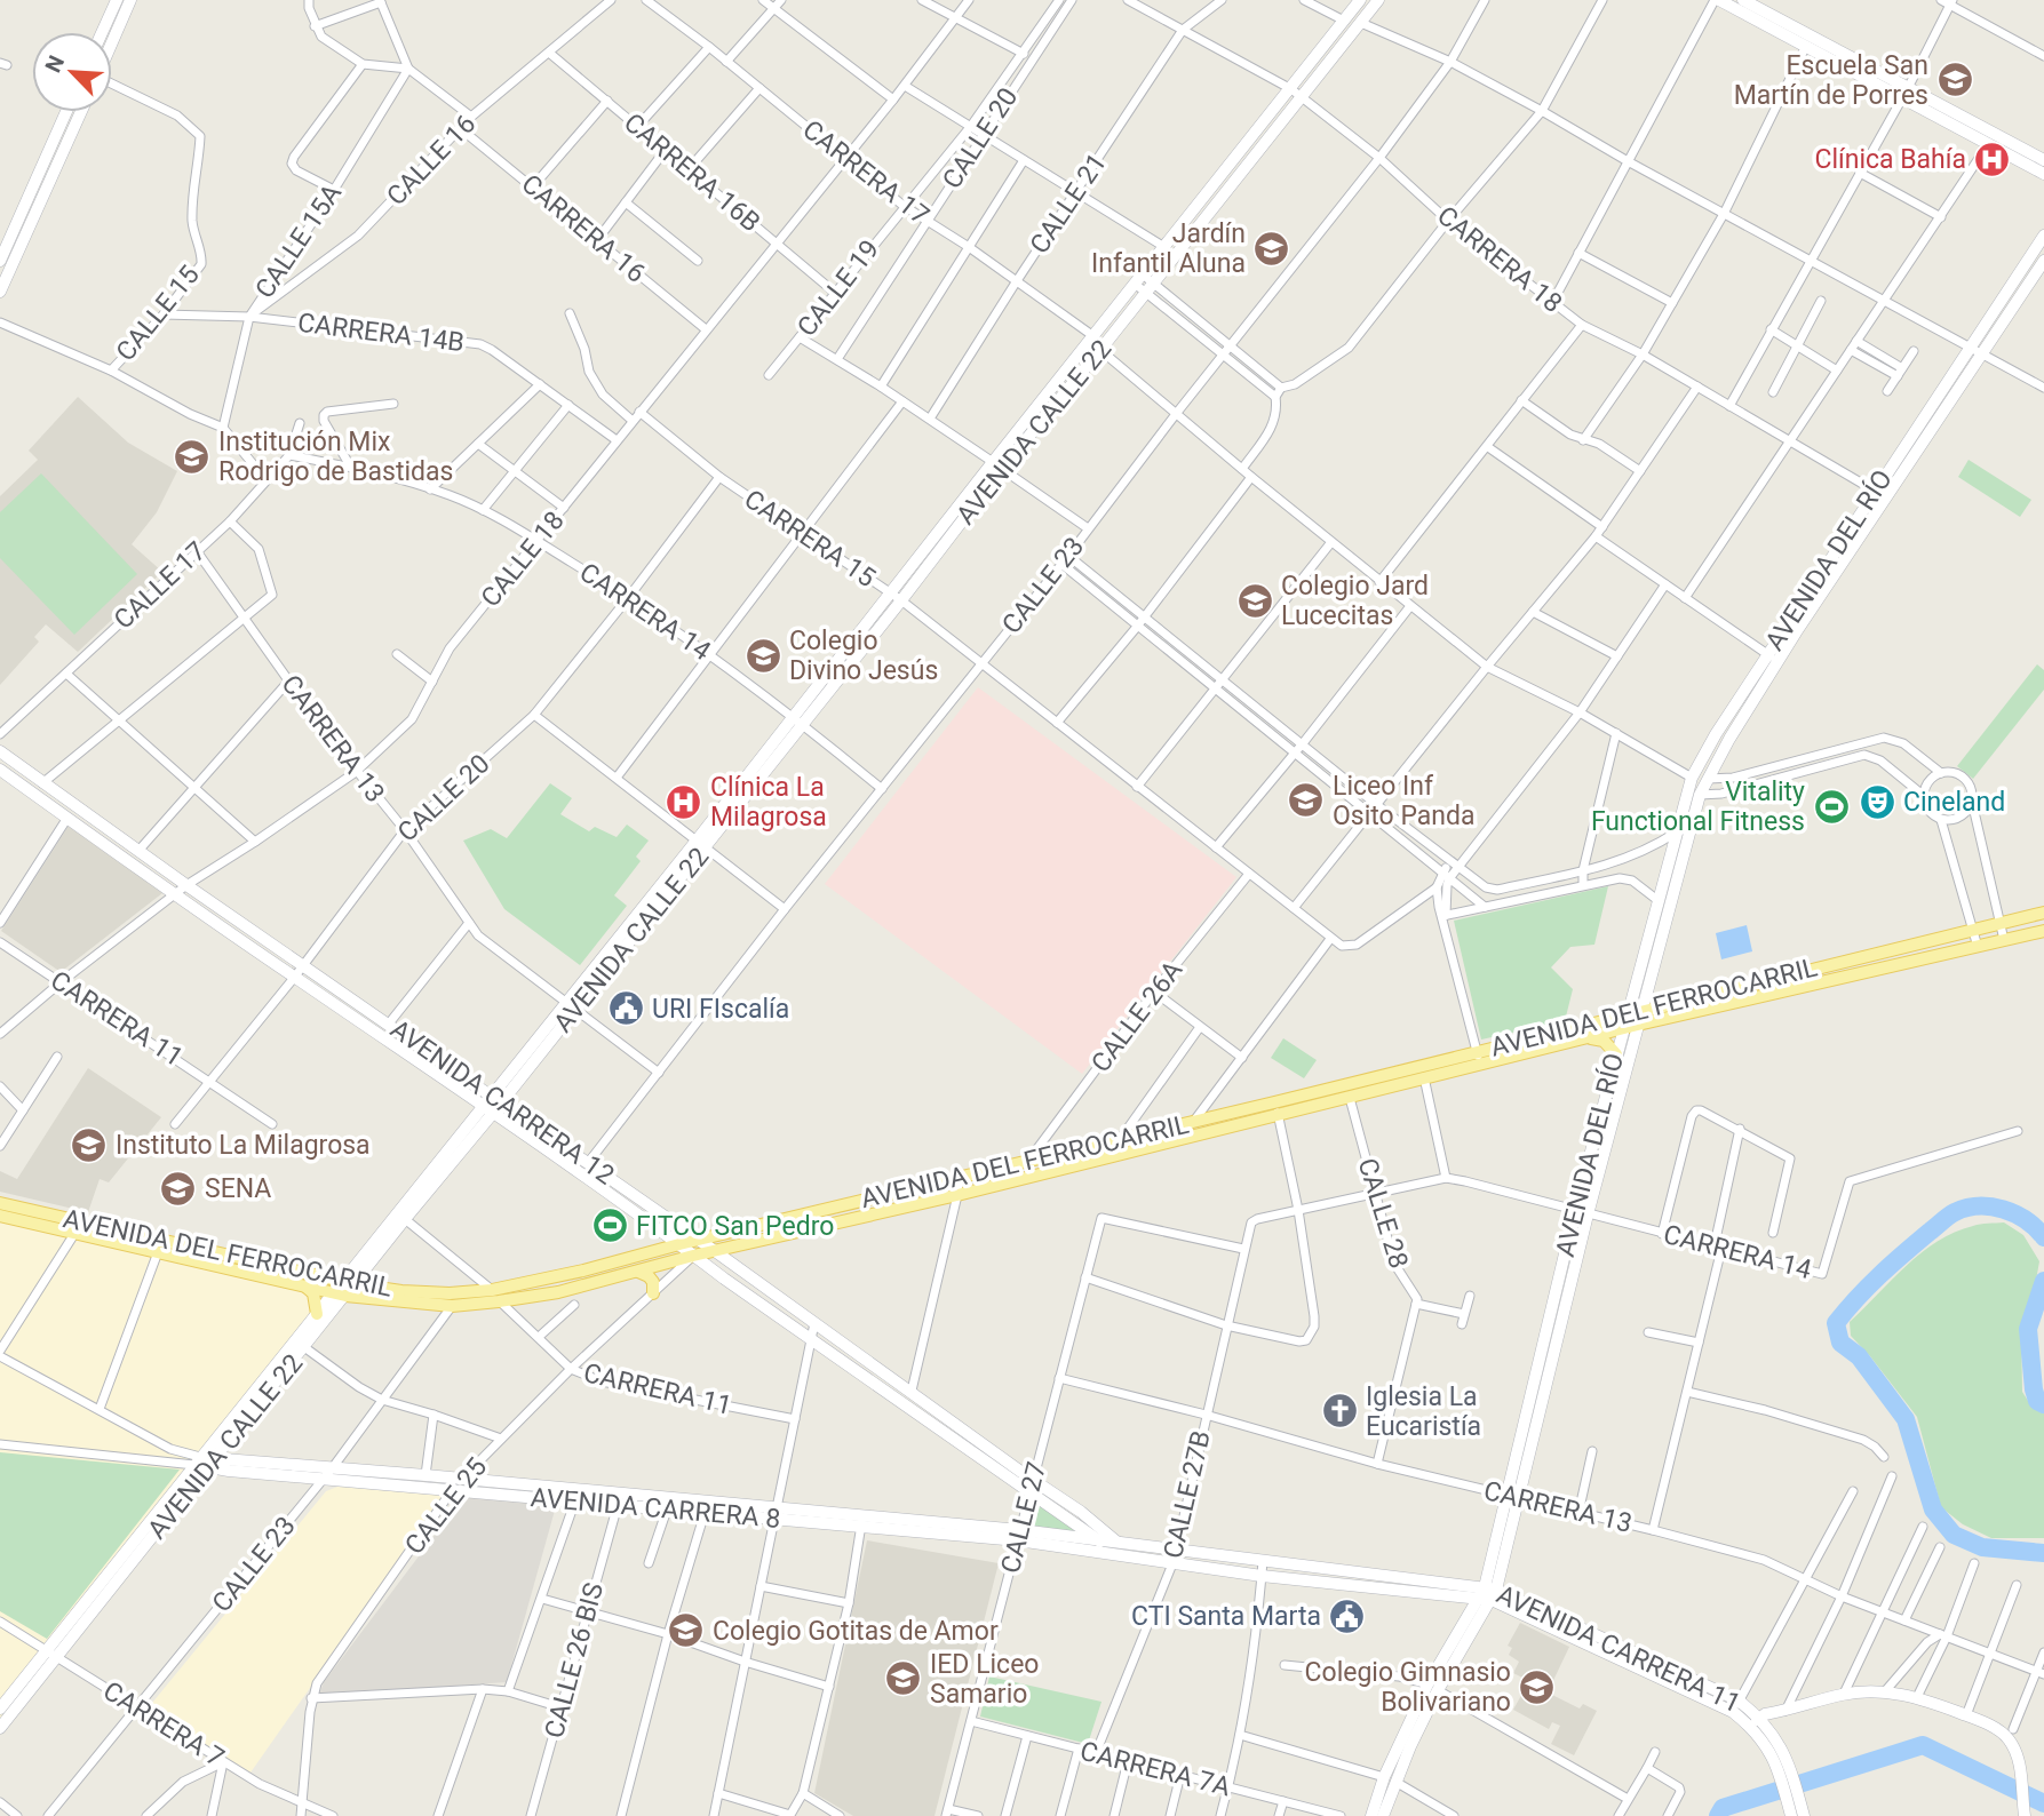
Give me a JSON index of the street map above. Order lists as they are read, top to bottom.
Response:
{
  "streets": {
    "main road": ["AVENIDA DEL FERROCARRIL"],
    "street": [
      "CALLE 20",
      "CALLE 16",
      "CARRERA 16B",
      "CARRERA 17",
      "CALLE 21",
      "CARRERA 16",
      "CALLE 15A",
      "CARRERA 18",
      "CALLE 19",
      "CALLE 15",
      "CARRERA 14B",
      "AVENIDA CALLE 22",
      "CARRERA 15",
      "CALLE 18",
      "AVENIDA DEL RÍO",
      "CALLE 17",
      "CALLE 23",
      "CARRERA 14",
      "CARRERA 13",
      "CALLE 26A",
      "CARRERA 11",
      "AVENIDA CARRERA 12",
      "CALLE 28",
      "CALLE 27B",
      "CALLE 25",
      "AVENIDA CARRERA 8",
      "CALLE 27",
      "AVENIDA CARRERA 11",
      "CALLE 26 BIS",
      "CARRERA 7",
      "CARRERA 7A"
    ]
  },
  "crossings": [
    ["CALLE 20", "CARRERA 17"],
    ["CALLE 20", "CALLE 19"],
    ["CALLE 20", "CARRERA 15"],
    ["CALLE 20", "CARRERA 14"],
    ["CALLE 20", "CARRERA 13"],
    ["CALLE 20", "CARRERA 11"],
    ["CALLE 20", "AVENIDA CARRERA 12"],
    ["CALLE 16", "CARRERA 16B"],
    ["CALLE 16", "CARRERA 16"],
    ["CALLE 16", "CALLE 15A"],
    ["CALLE 16", "CARRERA 14B"],
    ["CARRERA 16B", "CALLE 19"],
    ["CARRERA 16B", "CALLE 18"],
    ["CARRERA 17", "CALLE 21"],
    ["CARRERA 17", "CALLE 19"],
    ["CARRERA 17", "AVENIDA CALLE 22"],
    ["CARRERA 17", "CALLE 18"],
    ["CALLE 21", "CARRERA 18"],
    ["CARRERA 16", "CALLE 18"],
    ["CALLE 15A", "CARRERA 14B"],
    ["CARRERA 18", "AVENIDA CALLE 22"],
    ["CARRERA 18", "AVENIDA DEL RÍO"],
    ["CARRERA 18", "CALLE 23"],
    ["CALLE 15", "CARRERA 14B"],
    ["CARRERA 14B", "CALLE 18"],
    ["AVENIDA CALLE 22", "CARRERA 15"],
    ["AVENIDA CALLE 22", "CARRERA 14"],
    ["AVENIDA CALLE 22", "CARRERA 13"],
    ["AVENIDA CALLE 22", "AVENIDA DEL FERROCARRIL"],
    ["AVENIDA CALLE 22", "CARRERA 11"],
    ["AVENIDA CALLE 22", "AVENIDA CARRERA 12"],
    ["AVENIDA CALLE 22", "AVENIDA CARRERA 8"],
    ["AVENIDA CALLE 22", "CARRERA 7"],
    ["CARRERA 15", "CALLE 18"],
    ["CARRERA 15", "CALLE 23"],
    ["CARRERA 15", "CALLE 26A"],
    ["CALLE 18", "CARRERA 14"],
    ["CALLE 18", "CARRERA 13"],
    ["CALLE 18", "CARRERA 11"],
    ["CALLE 18", "AVENIDA CARRERA 12"],
    ["AVENIDA DEL RÍO", "CARRERA 14"],
    ["AVENIDA DEL RÍO", "CARRERA 13"],
    ["AVENIDA DEL RÍO", "AVENIDA DEL FERROCARRIL"],
    ["AVENIDA DEL RÍO", "AVENIDA CARRERA 11"],
    ["CALLE 17", "CARRERA 14"],
    ["CALLE 17", "CARRERA 13"],
    ["CALLE 23", "CARRERA 14"],
    ["CALLE 23", "CARRERA 13"],
    ["CALLE 23", "AVENIDA DEL FERROCARRIL"],
    ["CALLE 23", "AVENIDA CARRERA 12"],
    ["CALLE 23", "AVENIDA CARRERA 8"],
    ["CALLE 23", "CARRERA 7"],
    ["CARRERA 13", "CALLE 27B"],
    ["CARRERA 13", "CALLE 27"],
    ["AVENIDA DEL FERROCARRIL", "CALLE 26A"],
    ["AVENIDA DEL FERROCARRIL", "CARRERA 11"],
    ["AVENIDA DEL FERROCARRIL", "AVENIDA CARRERA 12"],
    ["AVENIDA DEL FERROCARRIL", "CALLE 28"],
    ["AVENIDA DEL FERROCARRIL", "CALLE 25"],
    ["CARRERA 11", "CALLE 25"],
    ["AVENIDA CARRERA 12", "CALLE 25"],
    ["AVENIDA CARRERA 12", "AVENIDA CARRERA 8"],
    ["AVENIDA CARRERA 12", "CALLE 27"],
    ["AVENIDA CARRERA 12", "AVENIDA CARRERA 11"],
    ["CALLE 27B", "CALLE 27"],
    ["CALLE 27B", "AVENIDA CARRERA 11"],
    ["CALLE 27B", "CARRERA 7A"],
    ["CALLE 25", "AVENIDA CARRERA 8"],
    ["CALLE 25", "CARRERA 7"],
    ["AVENIDA CARRERA 8", "CALLE 27"],
    ["AVENIDA CARRERA 8", "AVENIDA CARRERA 11"],
    ["AVENIDA CARRERA 8", "CALLE 26 BIS"],
    ["CALLE 27", "CARRERA 7A"]
  ],
  "places": {
    "school or university": [
      "Escuela San Martín de Porres",
      "Jardín Infantil Aluna",
      "Institución Mix Rodrigo de Bastidas",
      "Colegio Jard Lucecitas",
      "Colegio Divino Jesús",
      "Liceo Inf Osito Panda",
      "Instituto La Milagrosa",
      "SENA",
      "Colegio Gotitas de Amor",
      "IED Liceo Samario",
      "Colegio Gimnasio Bolivariano"
    ],
    "hospital": ["Clínica Bahía", "Clínica La Milagrosa"],
    "theatre": ["Cineland"],
    "sports": ["Vitality Functional Fitness", "FITCO San Pedro"],
    "public building": ["URI FIscalía", "CTI Santa Marta"],
    "church": ["Iglesia La Eucaristía"]
  },
  "north": "top left"
}
